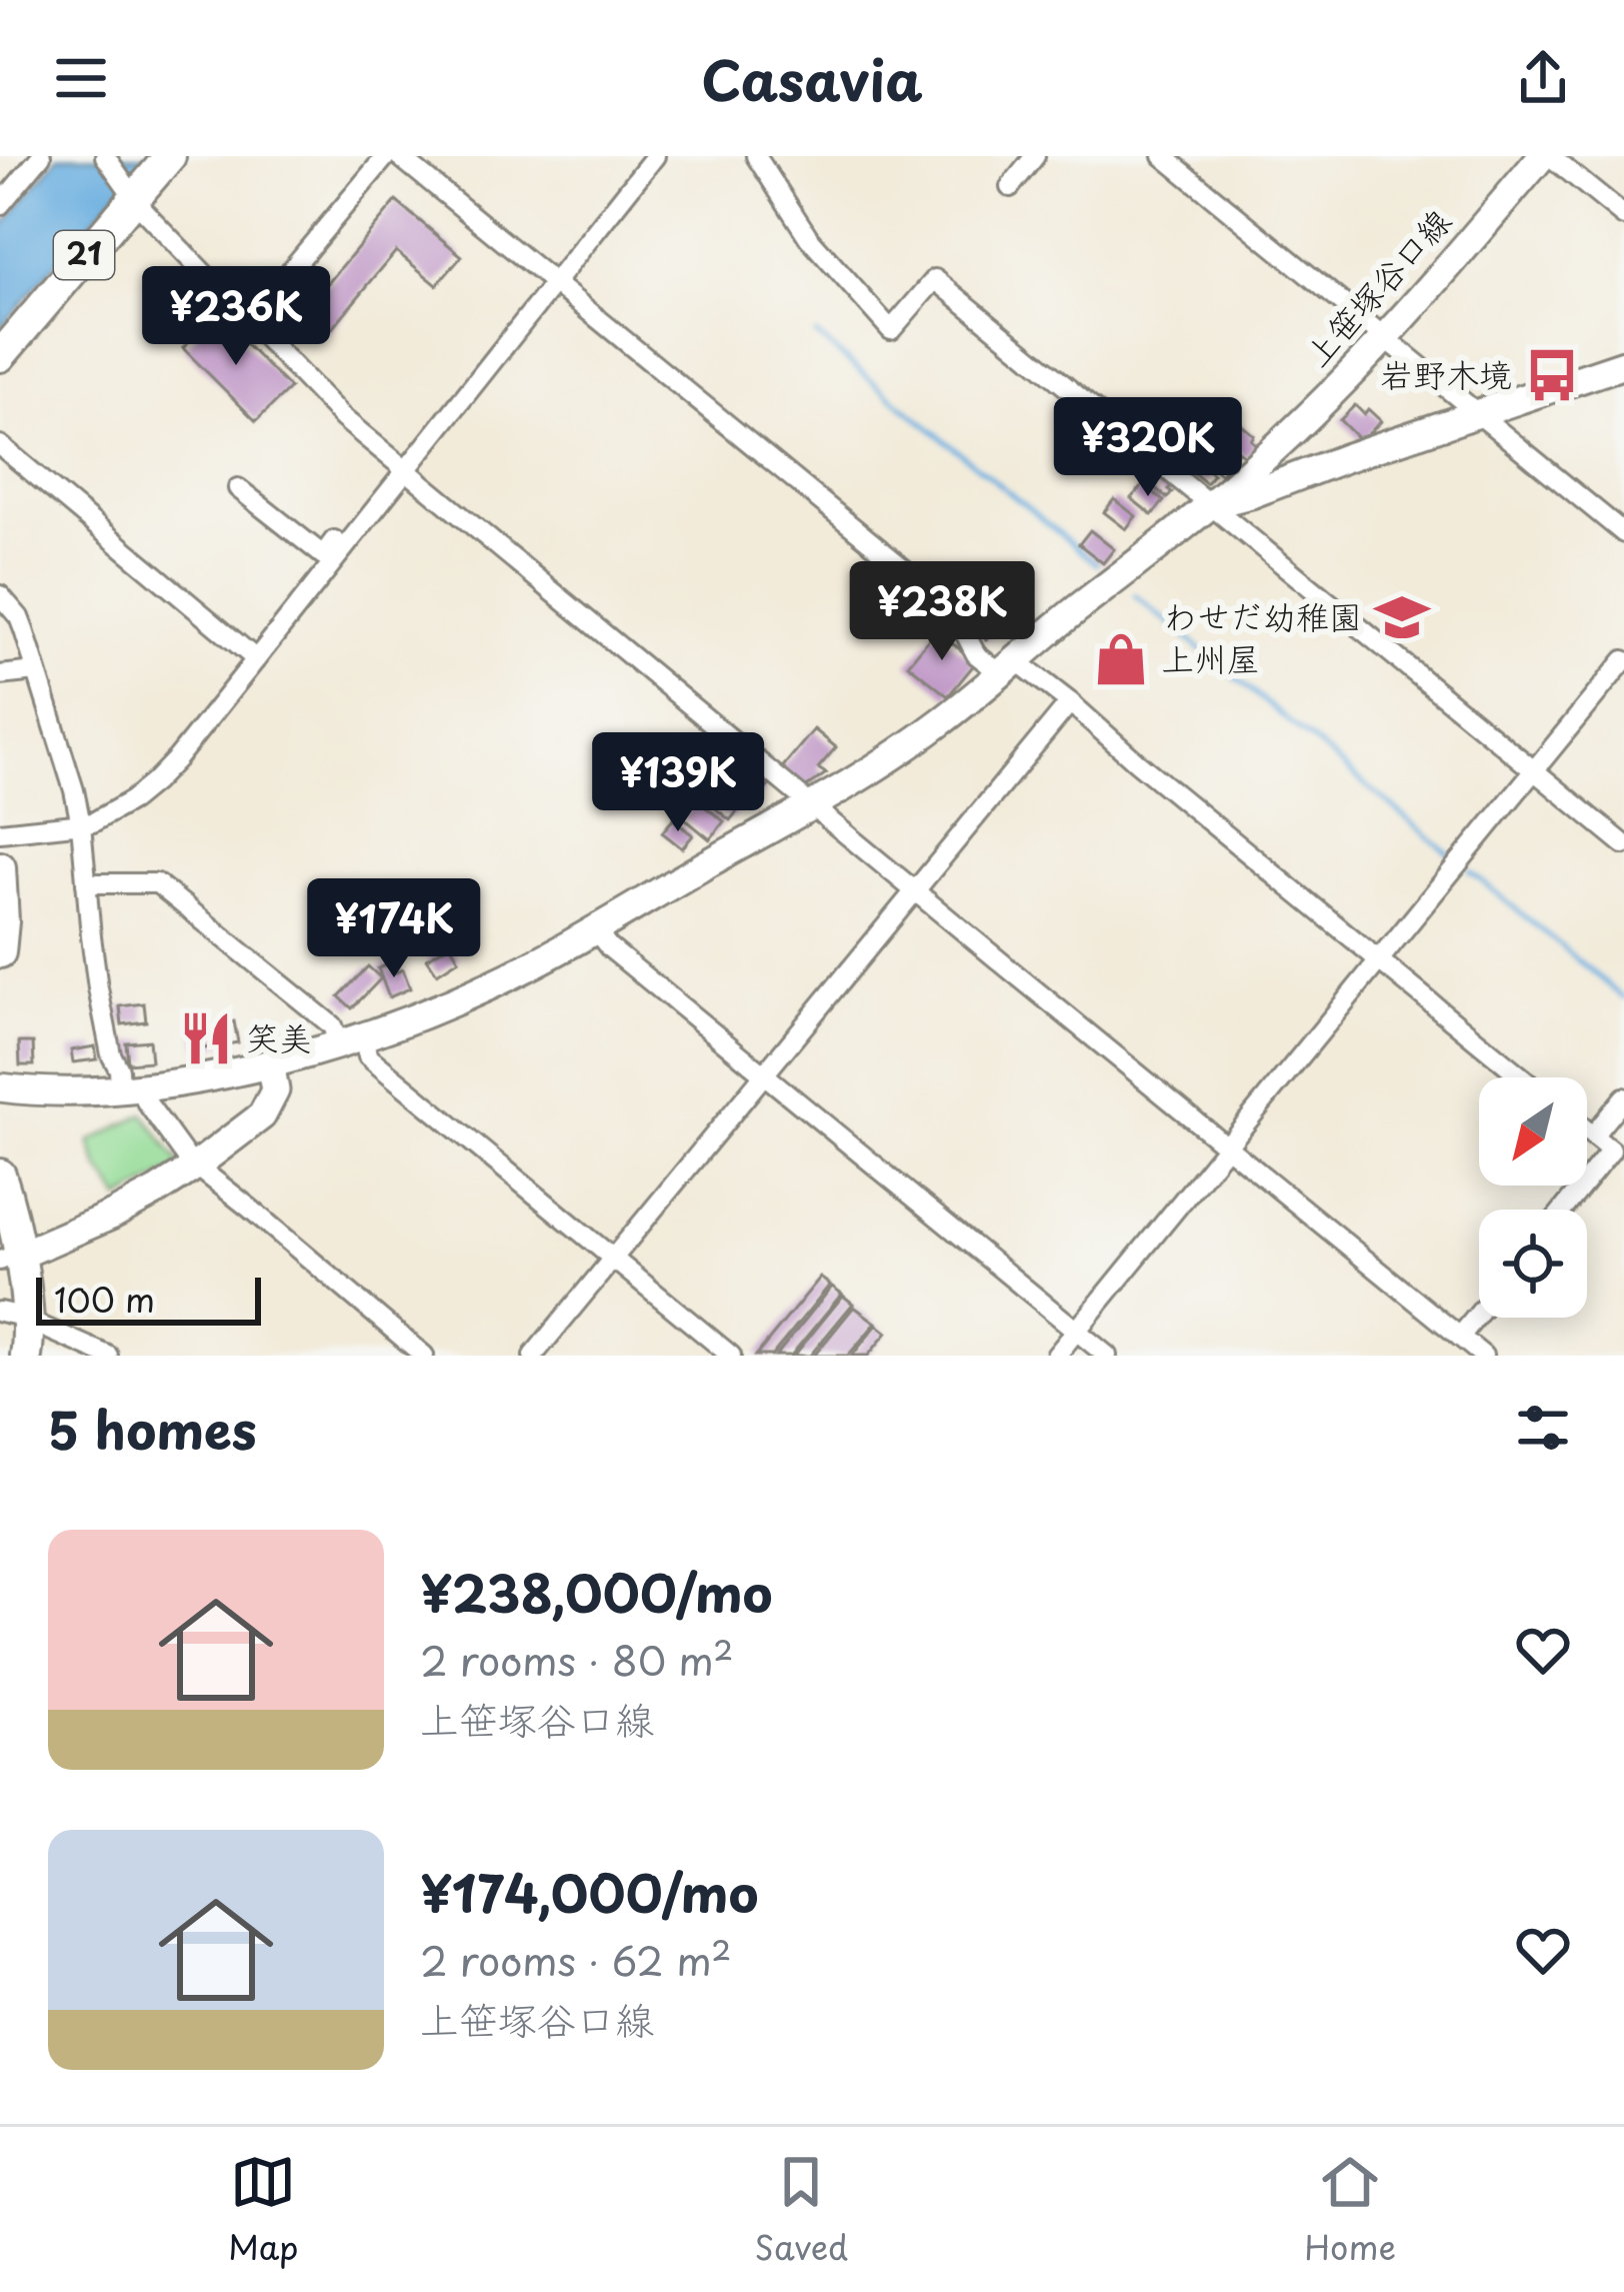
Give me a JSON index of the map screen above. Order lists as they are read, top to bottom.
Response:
{
  "streets": {
    "main road": ["21", "上笹塚谷口線"]
  },
  "places": {
    "bus stop": ["岩野木境"],
    "school or university": ["わせだ幼稚園"],
    "shop": ["上州屋"],
    "restaurant": ["笑美"]
  },
  "scale_bar": "100 m",
  "north": "bottom left",
  "page": {
    "header": "Casavia",
    "price": [
      "¥236K",
      "¥320K",
      "¥238K",
      "¥139K",
      "¥174K"
    ],
    "scale": "100 m",
    "heading": "5 homes",
    "list": [
      {
        "name": "¥238,000/mo",
        "note": "2 rooms · 80 m² · 上笹塚谷口線"
      },
      {
        "name": "¥174,000/mo",
        "note": "2 rooms · 62 m² · 上笹塚谷口線"
      }
    ],
    "tabs": ["Map", "Saved", "Home"]
  }
}
